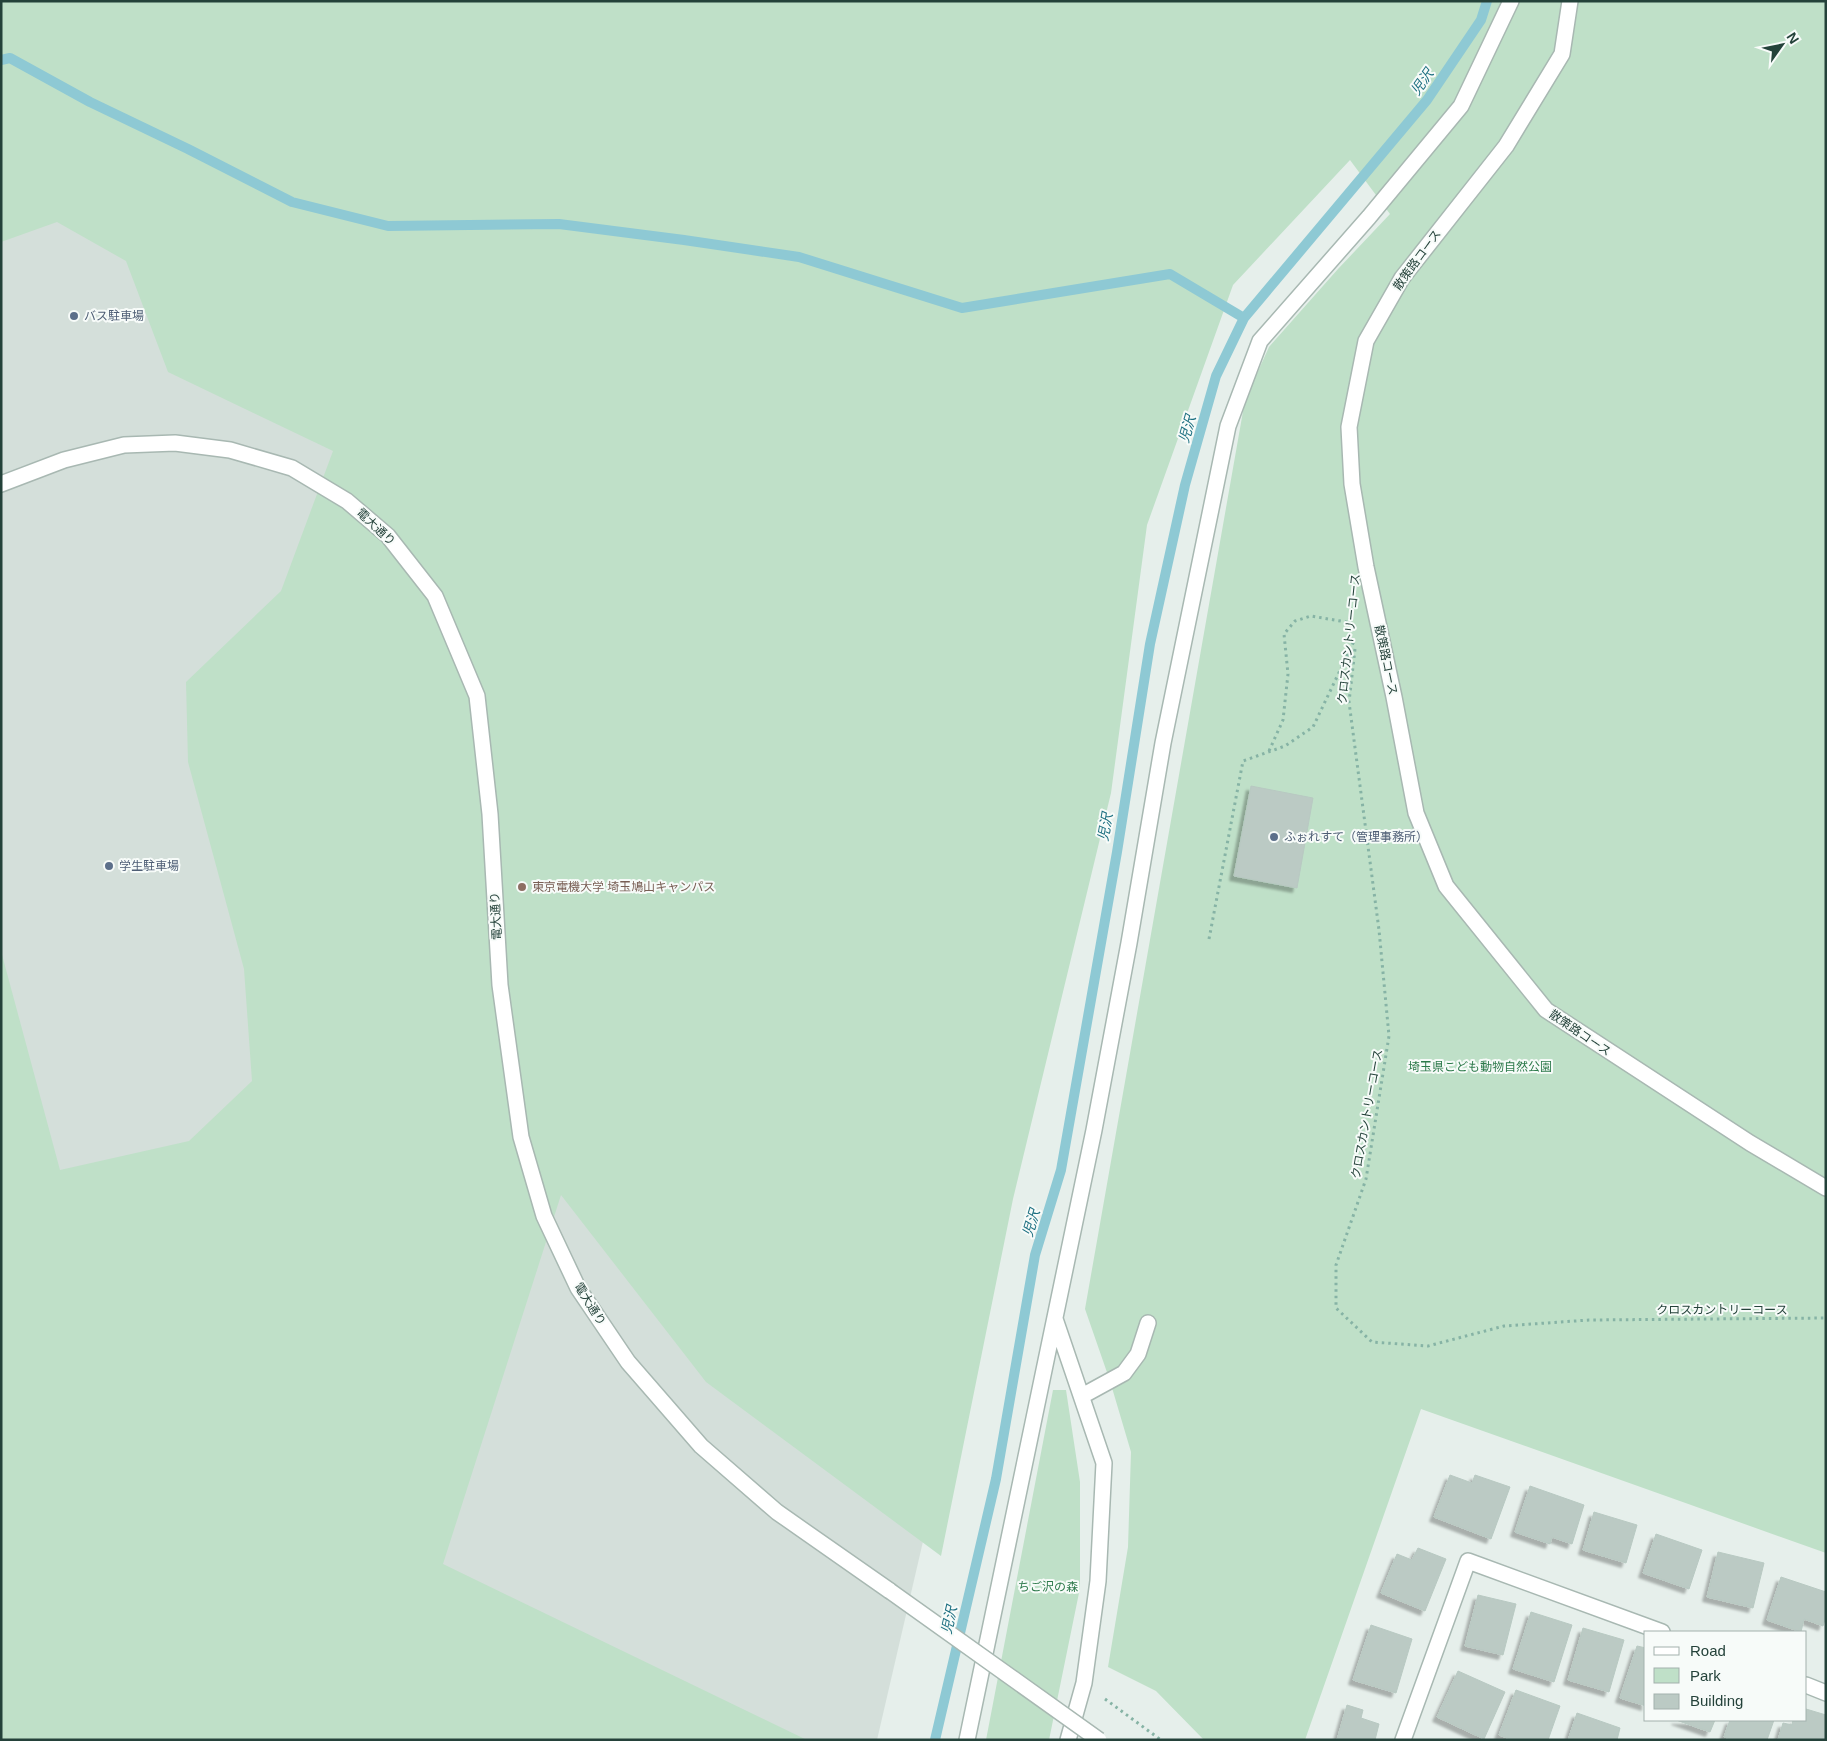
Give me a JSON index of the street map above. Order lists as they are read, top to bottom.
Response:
{
  "streets": {
    "street": ["散策路コース", "電大通り"],
    "path": ["クロスカントリーコース"]
  },
  "water": ["児沢"],
  "parks": ["埼玉県こども動物自然公園", "ちご沢の森"],
  "places": [
    "バス駐車場",
    "ふぉれすて（管理事務所）",
    "学生駐車場",
    "東京電機大学 埼玉鳩山キャンパス"
  ],
  "legend": ["Road", "Park", "Building"],
  "north": "top right"
}
